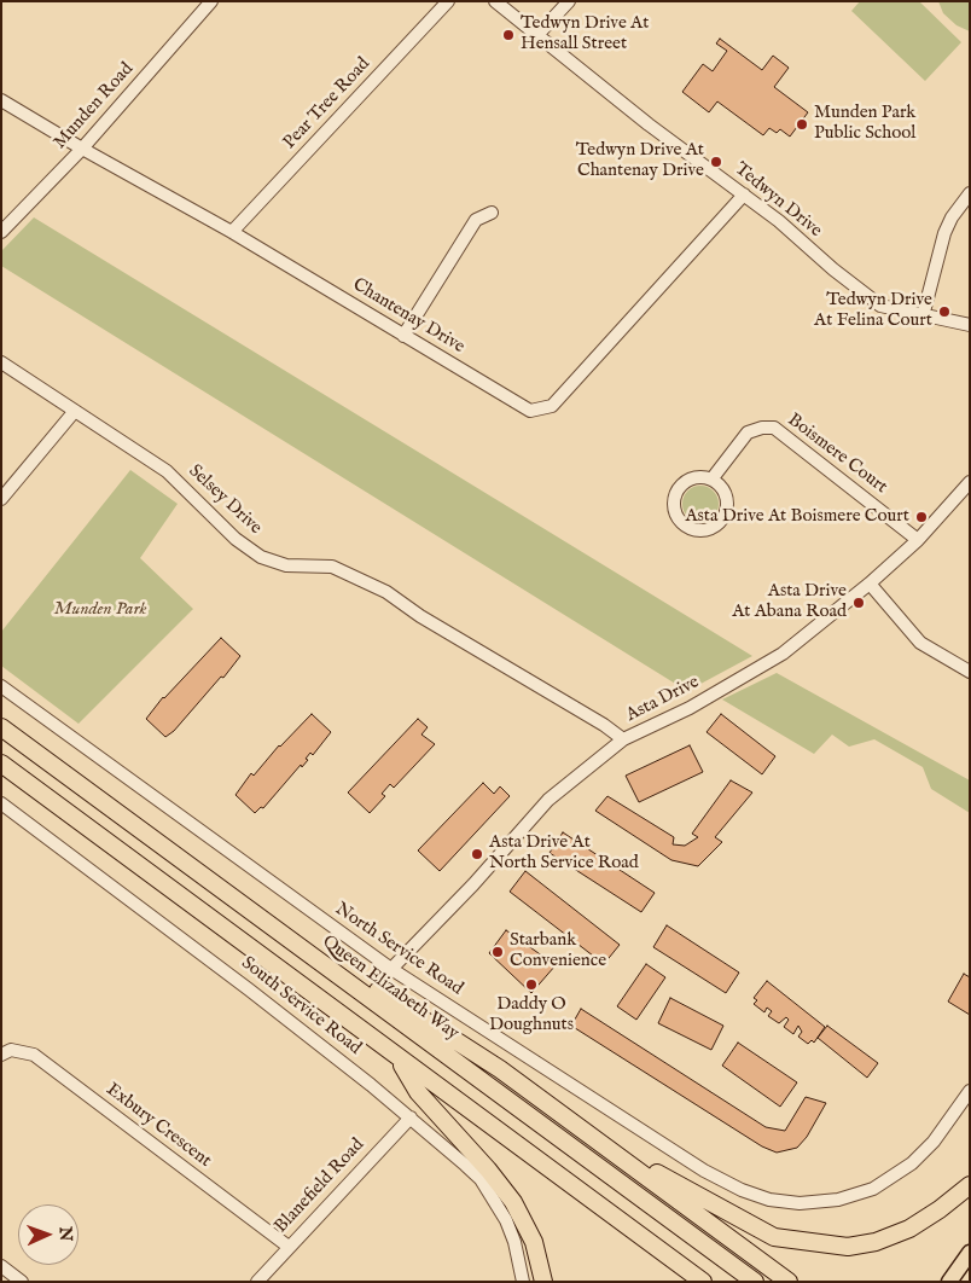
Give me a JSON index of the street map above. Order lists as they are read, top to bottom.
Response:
{
  "streets": {
    "highway": ["Queen Elizabeth Way"],
    "street": [
      "Pear Tree Road",
      "Munden Road",
      "Tedwyn Drive",
      "Chantenay Drive",
      "Boismere Court",
      "Selsey Drive",
      "Asta Drive",
      "North Service Road",
      "South Service Road",
      "Exbury Crescent",
      "Blanefield Road"
    ]
  },
  "crossings": [
    ["Pear Tree Road", "Chantenay Drive"],
    ["Munden Road", "Chantenay Drive"],
    ["Tedwyn Drive", "Chantenay Drive"],
    ["Boismere Court", "Asta Drive"],
    ["Selsey Drive", "Asta Drive"],
    ["Asta Drive", "North Service Road"],
    ["South Service Road", "Blanefield Road"],
    ["Exbury Crescent", "Blanefield Road"]
  ],
  "parks": ["Munden Park"],
  "places": [
    "Tedwyn Drive At Hensall Street",
    "Munden Park Public School",
    "Tedwyn Drive At Chantenay Drive",
    "Tedwyn Drive At Felina Court",
    "Asta Drive At Boismere Court",
    "Asta Drive At Abana Road",
    "Asta Drive At North Service Road",
    "Starbank Convenience",
    "Daddy O Doughnuts"
  ],
  "north": "right"
}
